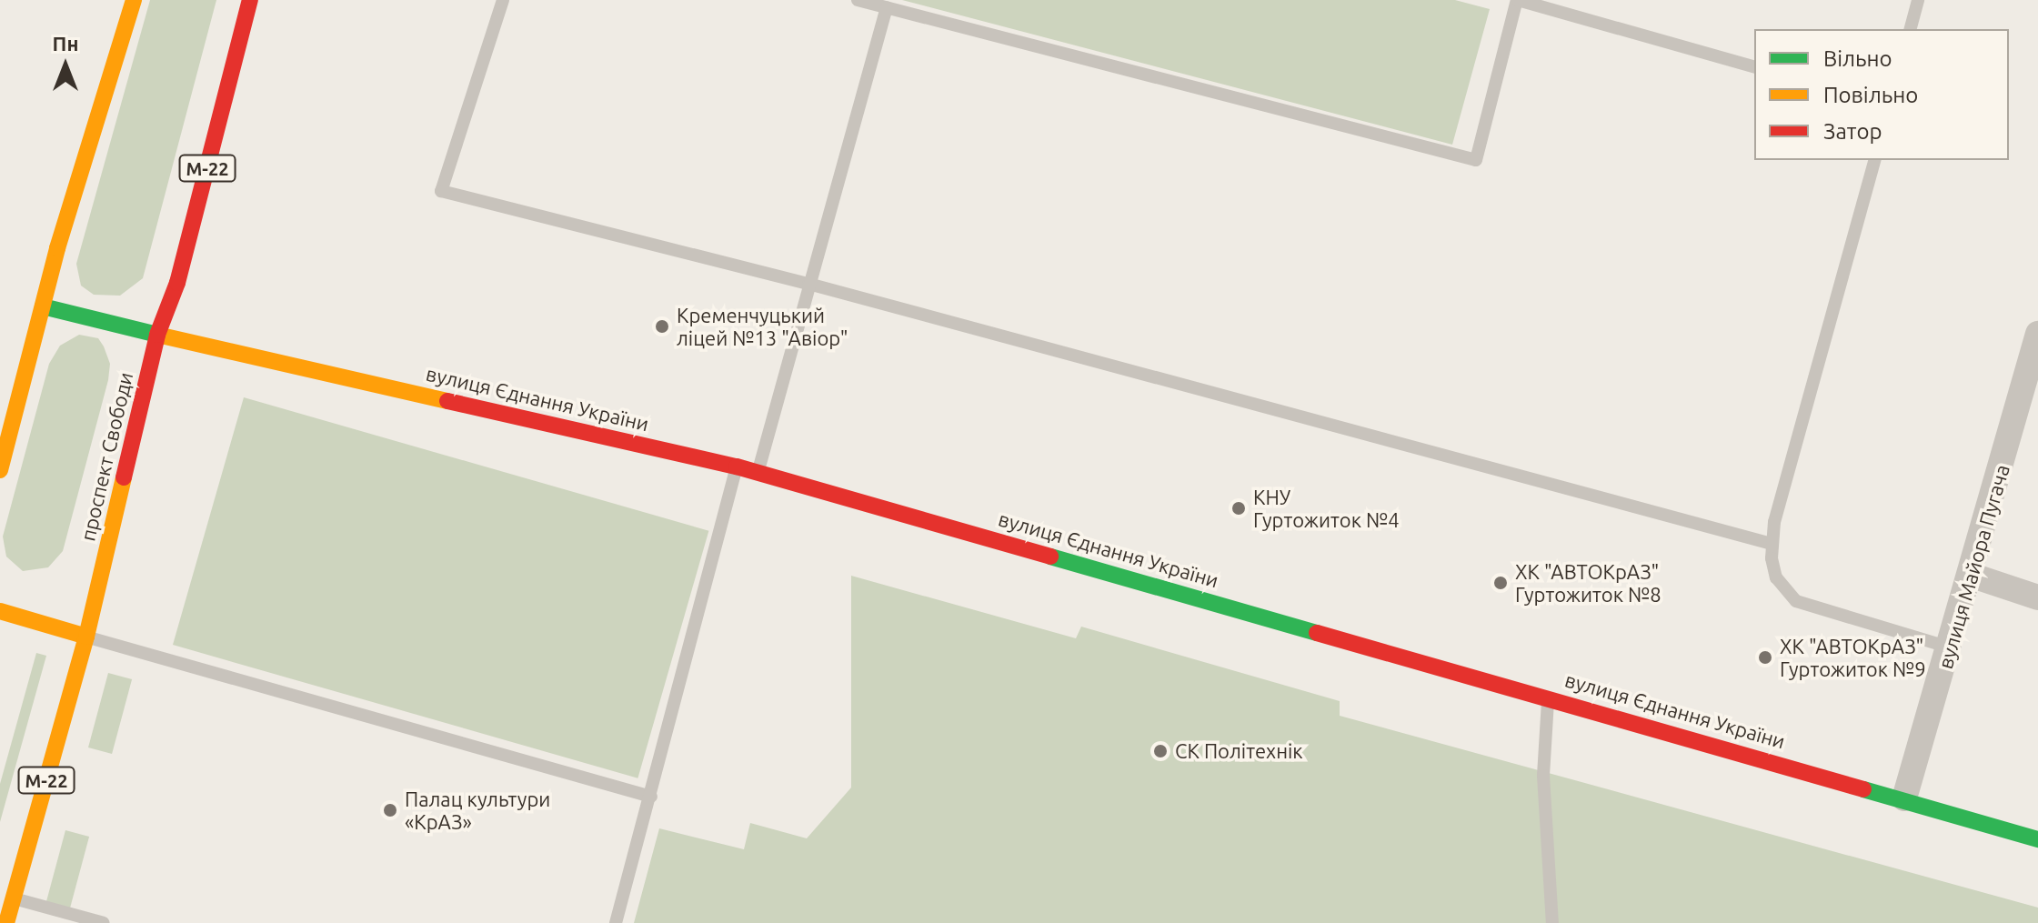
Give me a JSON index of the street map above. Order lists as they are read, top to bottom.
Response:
{
  "streets": {
    "main road": ["М-22", "вулиця Єднання України", "проспект Свободи"],
    "street": ["вулиця Майора Пугача"]
  },
  "crossings": [
    ["вулиця Єднання України", "проспект Свободи"],
    ["вулиця Єднання України", "вулиця Майора Пугача"]
  ],
  "places": [
    "Кременчуцький ліцей №13 \"Авіор\"",
    "КНУ Гуртожиток №4",
    "ХК \"АВТОКрАЗ\" Гуртожиток №8",
    "ХК \"АВТОКрАЗ\" Гуртожиток №9",
    "СК Політехнік",
    "Палац культури «КрАЗ»"
  ],
  "legend": ["Вільно", "Повільно", "Затор"],
  "north": "top"
}
